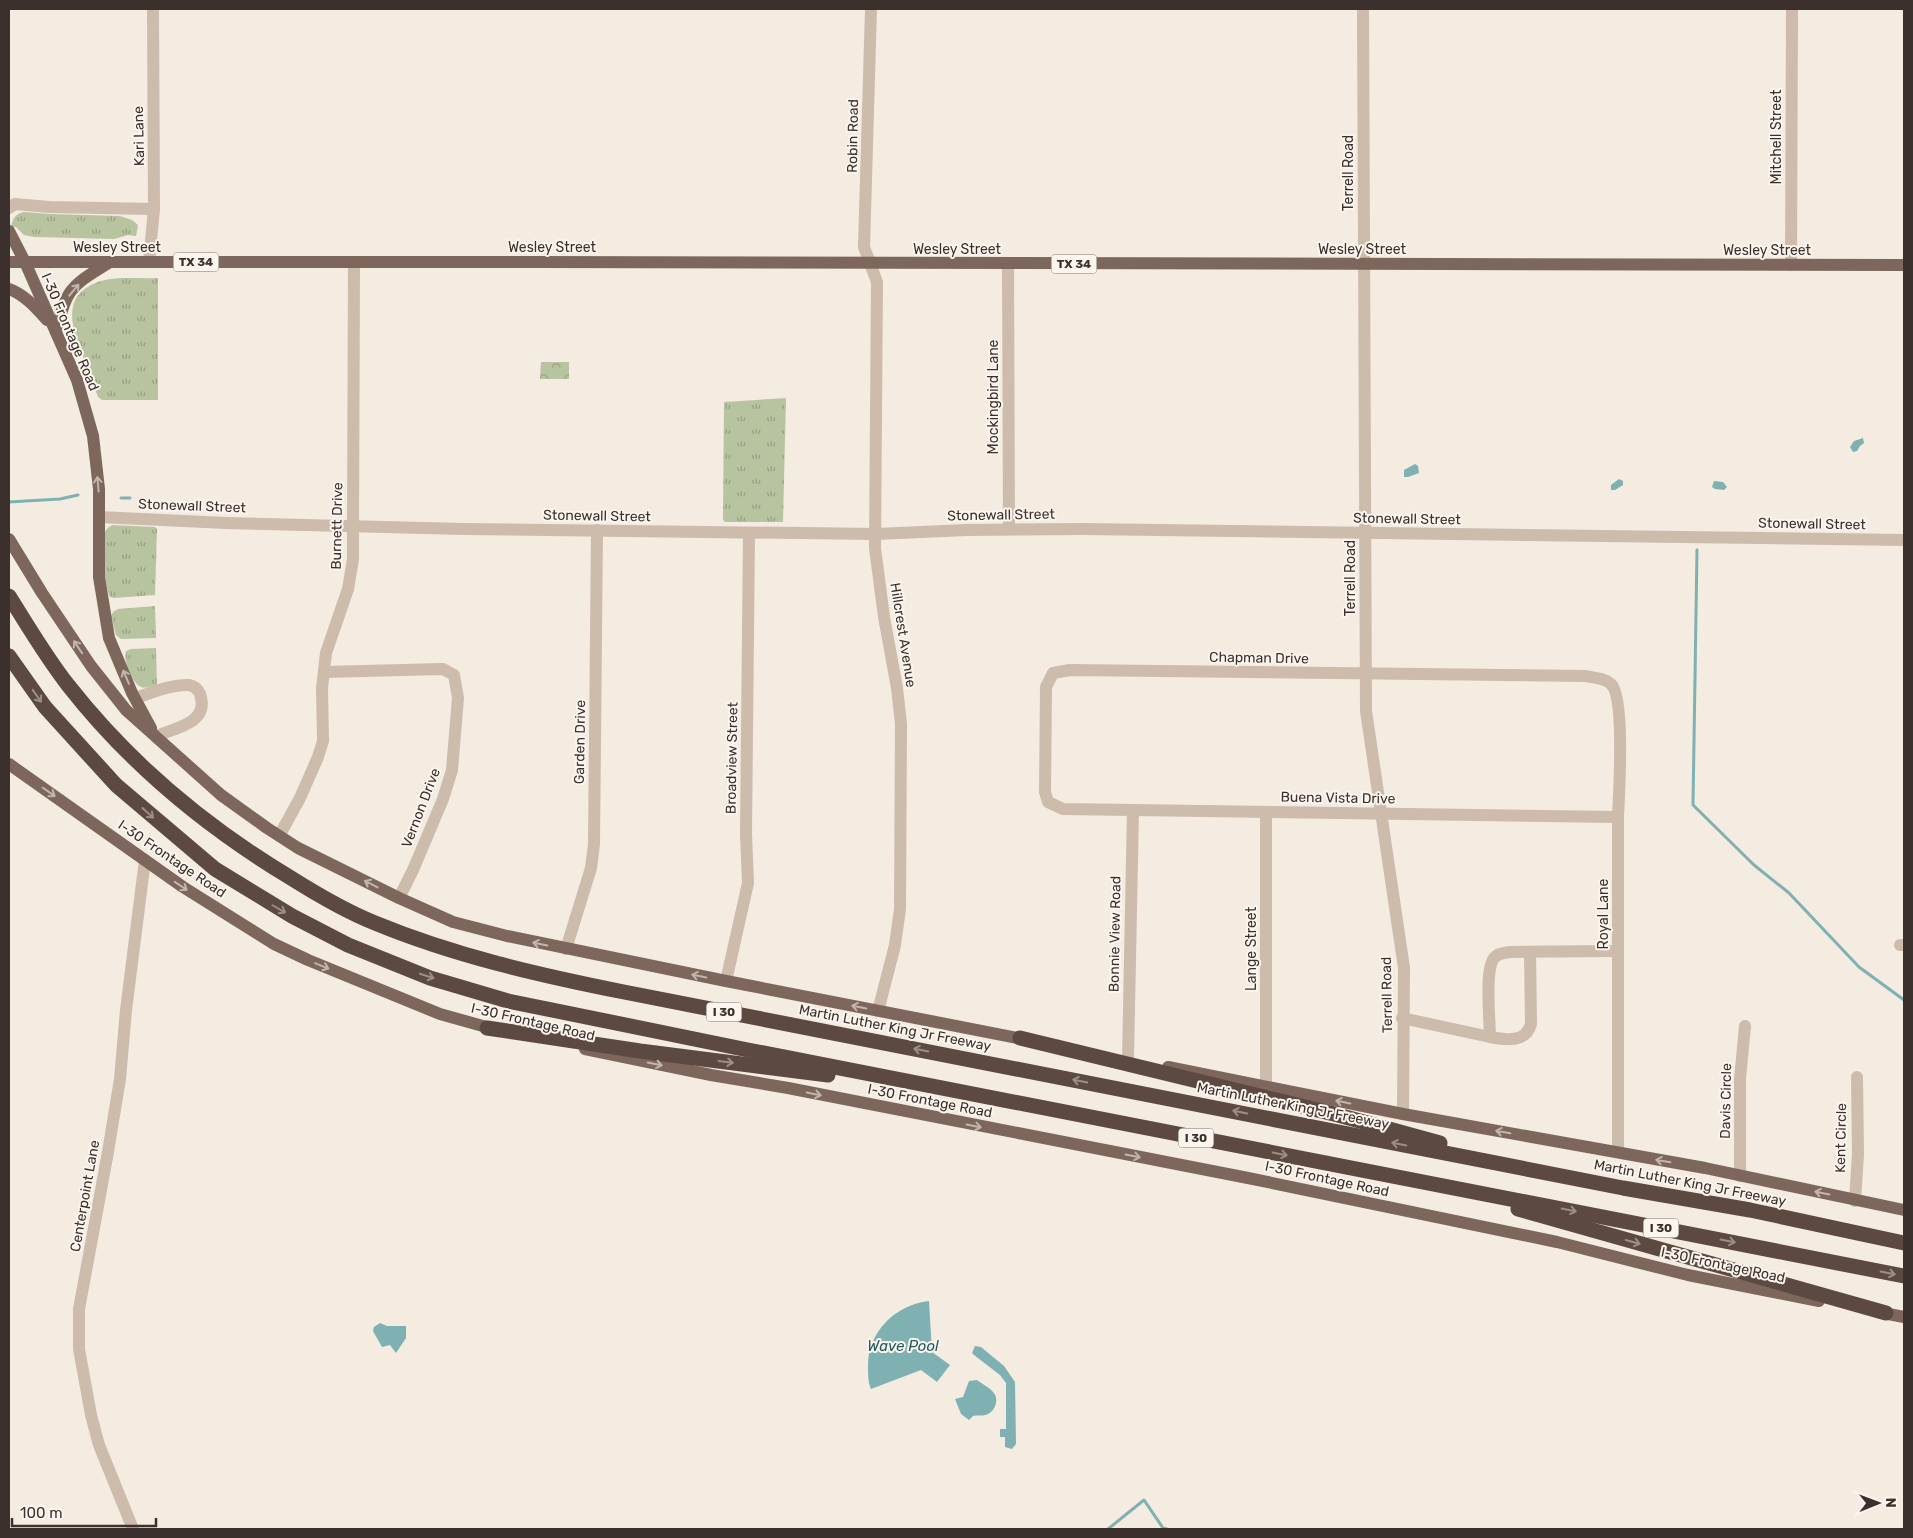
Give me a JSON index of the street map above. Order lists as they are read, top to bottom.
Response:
{
  "streets": {
    "highway": ["I 30", "Martin Luther King Jr Freeway"],
    "main road": ["Wesley Street", "TX 34", "I-30 Frontage Road"],
    "street": [
      "Kari Lane",
      "Robin Road",
      "Mitchell Street",
      "Terrell Road",
      "Mockingbird Lane",
      "Stonewall Street",
      "Burnett Drive",
      "Hillcrest Avenue",
      "Chapman Drive",
      "Garden Drive",
      "Broadview Street",
      "Buena Vista Drive",
      "Vernon Drive",
      "Royal Lane",
      "Bonnie View Road",
      "Lange Street",
      "Davis Circle",
      "Kent Circle",
      "Centerpoint Lane"
    ]
  },
  "crossings": [
    ["Kari Lane", "Wesley Street"],
    ["Robin Road", "Wesley Street"],
    ["Robin Road", "Hillcrest Avenue"],
    ["Mitchell Street", "Wesley Street"],
    ["Terrell Road", "Wesley Street"],
    ["Terrell Road", "I-30 Frontage Road"],
    ["Terrell Road", "Stonewall Street"],
    ["Terrell Road", "Chapman Drive"],
    ["Terrell Road", "Buena Vista Drive"],
    ["Wesley Street", "I-30 Frontage Road"],
    ["Wesley Street", "Mockingbird Lane"],
    ["Wesley Street", "Burnett Drive"],
    ["Wesley Street", "Hillcrest Avenue"],
    ["I-30 Frontage Road", "Stonewall Street"],
    ["I-30 Frontage Road", "Burnett Drive"],
    ["I-30 Frontage Road", "Hillcrest Avenue"],
    ["I-30 Frontage Road", "Garden Drive"],
    ["I-30 Frontage Road", "Broadview Street"],
    ["I-30 Frontage Road", "Vernon Drive"],
    ["I-30 Frontage Road", "Royal Lane"],
    ["I-30 Frontage Road", "Bonnie View Road"],
    ["I-30 Frontage Road", "Lange Street"],
    ["I-30 Frontage Road", "Davis Circle"],
    ["I-30 Frontage Road", "Kent Circle"],
    ["I-30 Frontage Road", "Centerpoint Lane"],
    ["Mockingbird Lane", "Stonewall Street"],
    ["Stonewall Street", "Burnett Drive"],
    ["Stonewall Street", "Hillcrest Avenue"],
    ["Stonewall Street", "Garden Drive"],
    ["Stonewall Street", "Broadview Street"],
    ["Burnett Drive", "Vernon Drive"],
    ["Chapman Drive", "Buena Vista Drive"],
    ["Chapman Drive", "Royal Lane"],
    ["Buena Vista Drive", "Royal Lane"],
    ["Buena Vista Drive", "Bonnie View Road"],
    ["Buena Vista Drive", "Lange Street"]
  ],
  "water": ["Wave Pool"],
  "scale_bar": "100 m",
  "north": "right"
}
